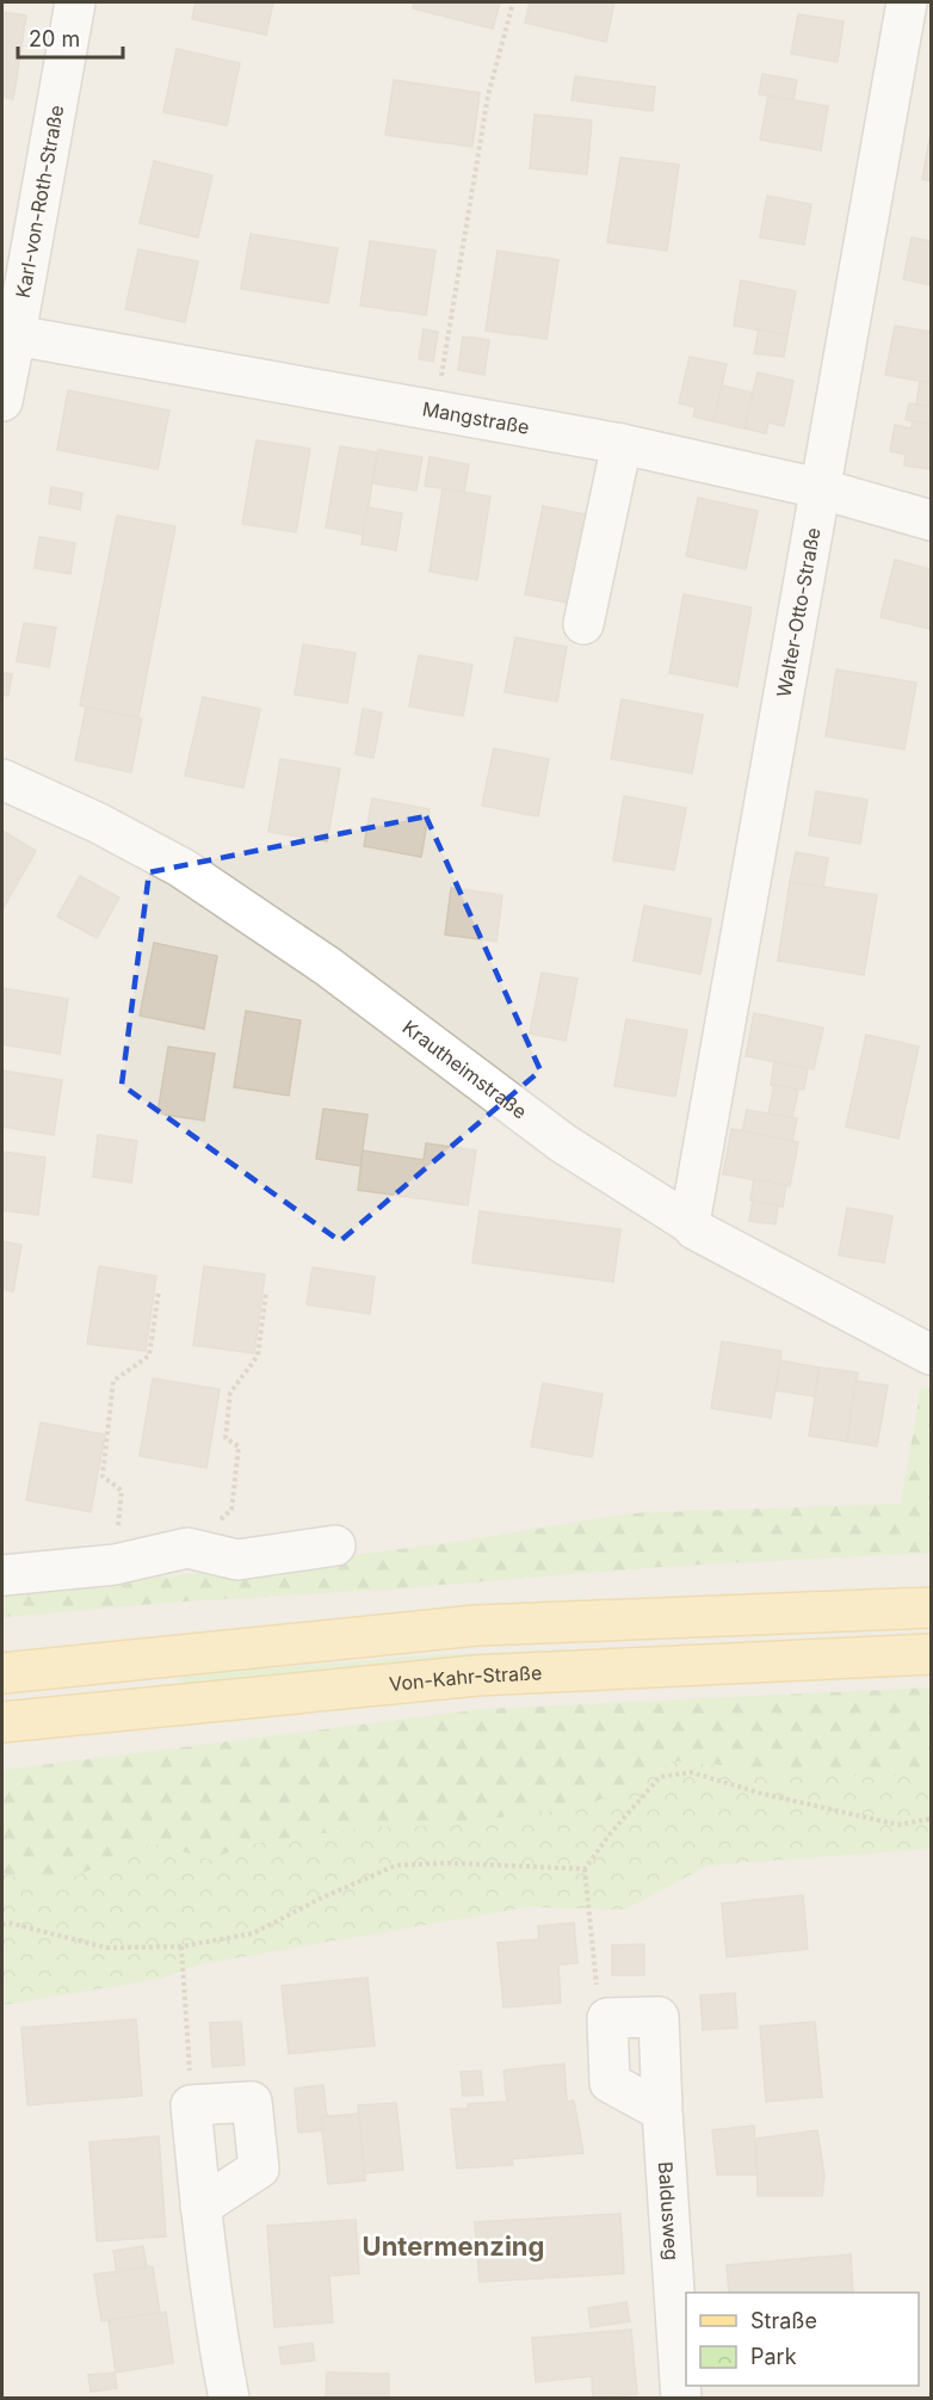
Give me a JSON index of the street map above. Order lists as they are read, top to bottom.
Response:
{
  "streets": {
    "main road": ["Von-Kahr-Straße"],
    "street": [
      "Karl-von-Roth-Straße",
      "Mangstraße",
      "Walter-Otto-Straße",
      "Krautheimstraße",
      "Baldusweg"
    ]
  },
  "crossings": [
    ["Karl-von-Roth-Straße", "Mangstraße"],
    ["Mangstraße", "Walter-Otto-Straße"],
    ["Walter-Otto-Straße", "Krautheimstraße"]
  ],
  "districts": ["Untermenzing"],
  "legend": ["Straße", "Park"],
  "scale_bar": "20 m"
}
